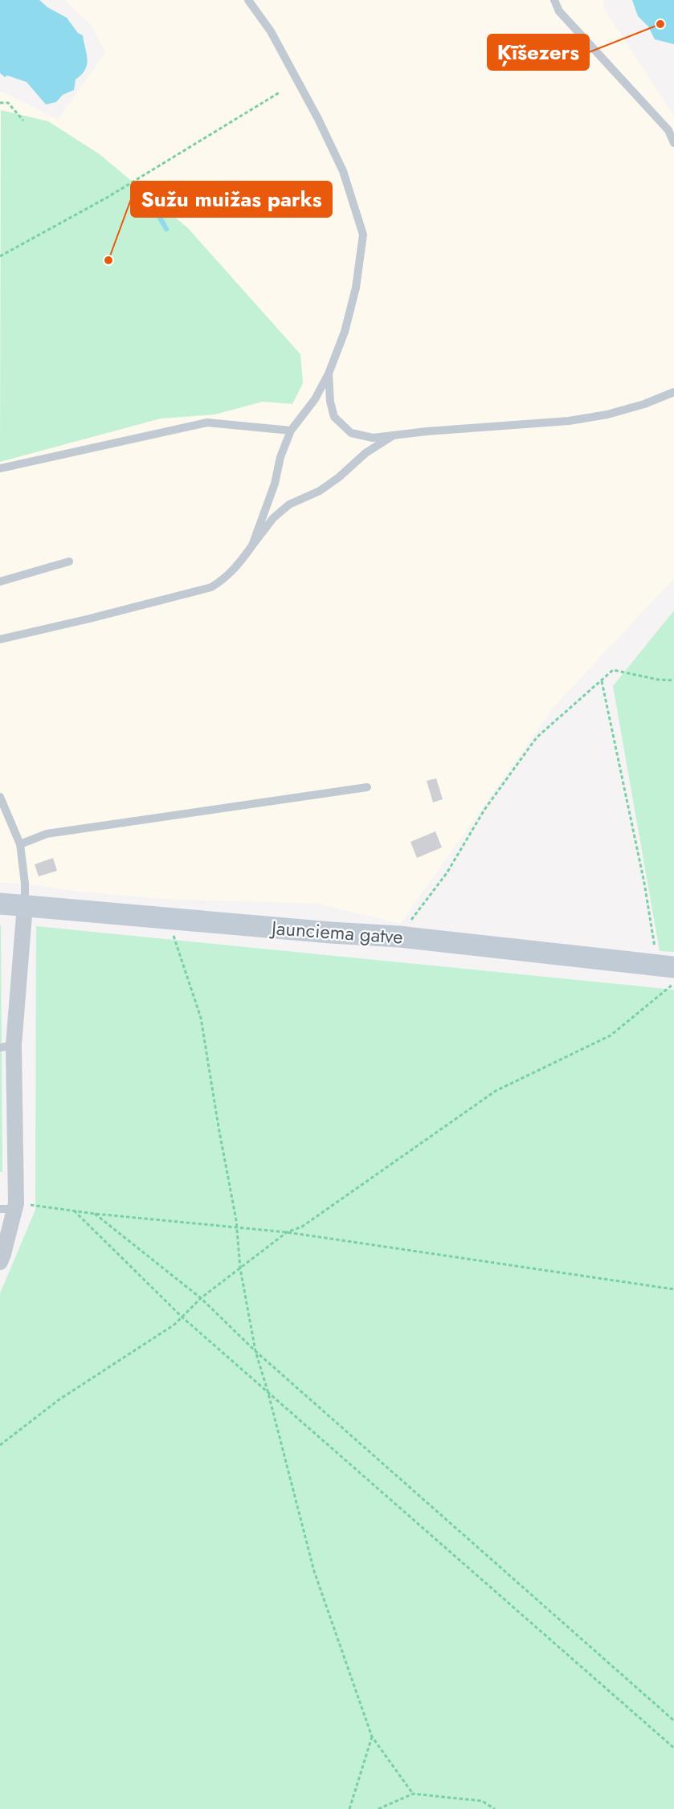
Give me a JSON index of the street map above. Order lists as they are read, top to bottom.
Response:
{
  "streets": {
    "main road": ["Jaunciema gatve"]
  },
  "places": ["Ķīšezers", "Sužu muižas parks"]
}
